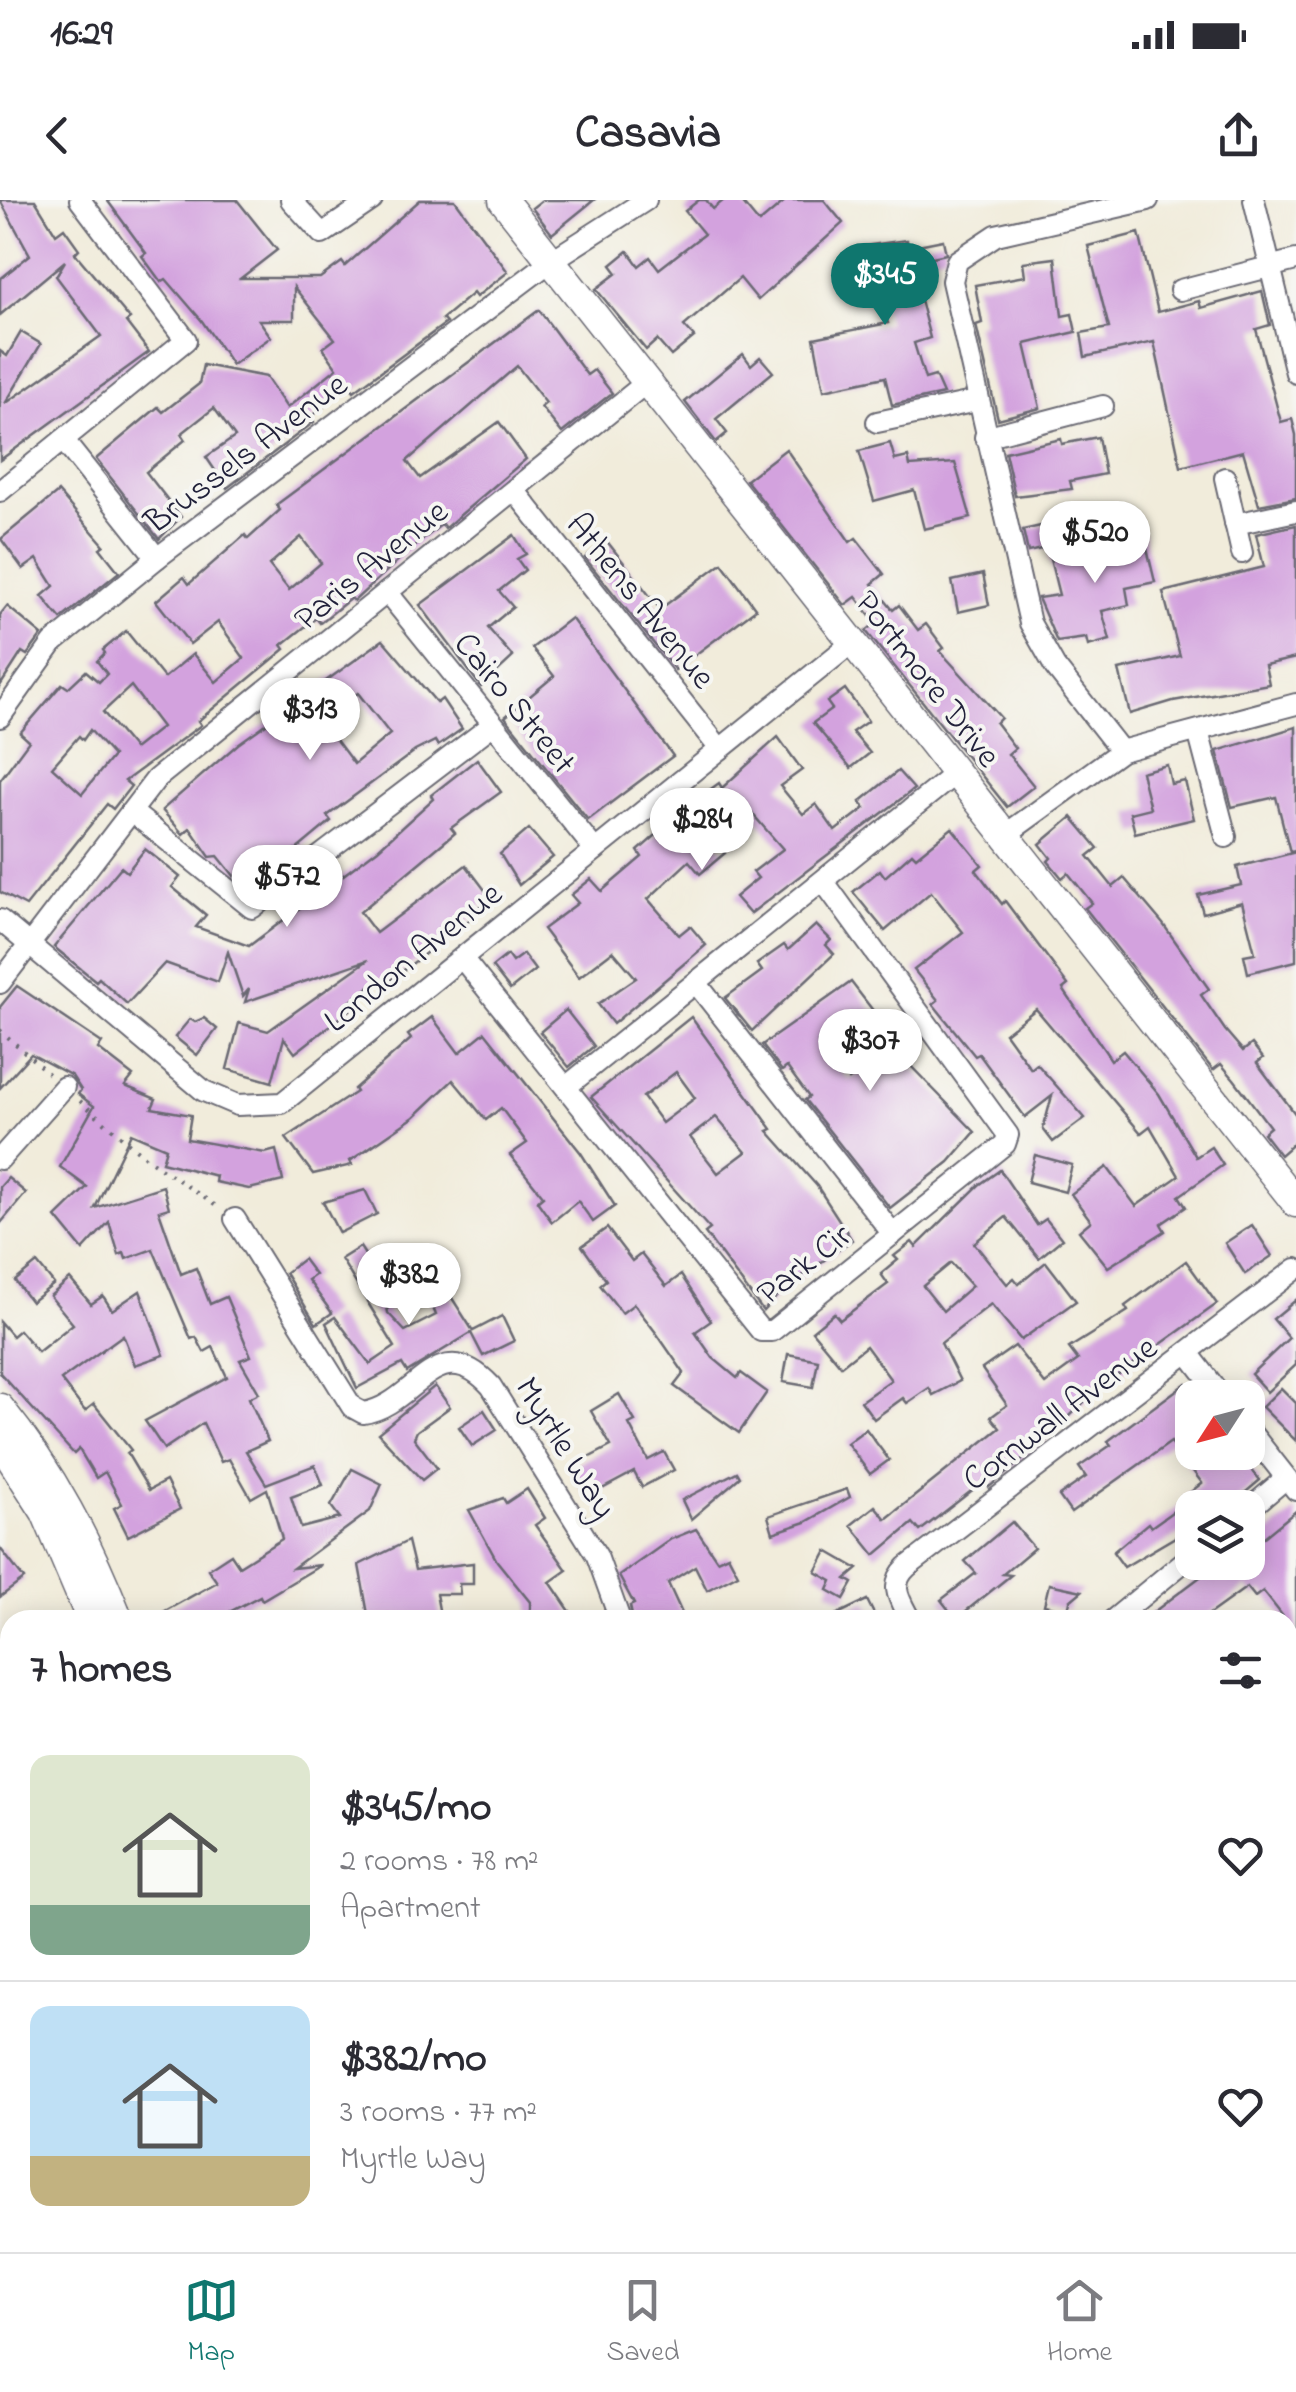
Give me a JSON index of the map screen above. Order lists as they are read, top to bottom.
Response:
{
  "streets": {
    "street": [
      "Brussels Avenue",
      "Paris Avenue",
      "Athens Avenue",
      "Portmore Drive",
      "Cairo Street",
      "London Avenue",
      "Park Cir",
      "Cornwall Avenue",
      "Myrtle Way"
    ]
  },
  "crossings": [
    ["Brussels Avenue", "Portmore Drive"],
    ["Paris Avenue", "Athens Avenue"],
    ["Paris Avenue", "Portmore Drive"],
    ["Paris Avenue", "Cairo Street"],
    ["Paris Avenue", "London Avenue"],
    ["Athens Avenue", "London Avenue"],
    ["Portmore Drive", "London Avenue"],
    ["Cairo Street", "London Avenue"],
    ["London Avenue", "Park Cir"]
  ],
  "north": "bottom left",
  "page": {
    "status": "16:29",
    "header": "Casavia",
    "price": [
      "$345",
      "$520",
      "$313",
      "$284",
      "$572",
      "$307",
      "$382"
    ],
    "heading": "7 homes",
    "list": [
      {
        "name": "$345/mo",
        "note": "2 rooms · 78 m² · Apartment"
      },
      {
        "name": "$382/mo",
        "note": "3 rooms · 77 m² · Myrtle Way"
      }
    ],
    "tabs": ["Map", "Saved", "Home"]
  }
}
